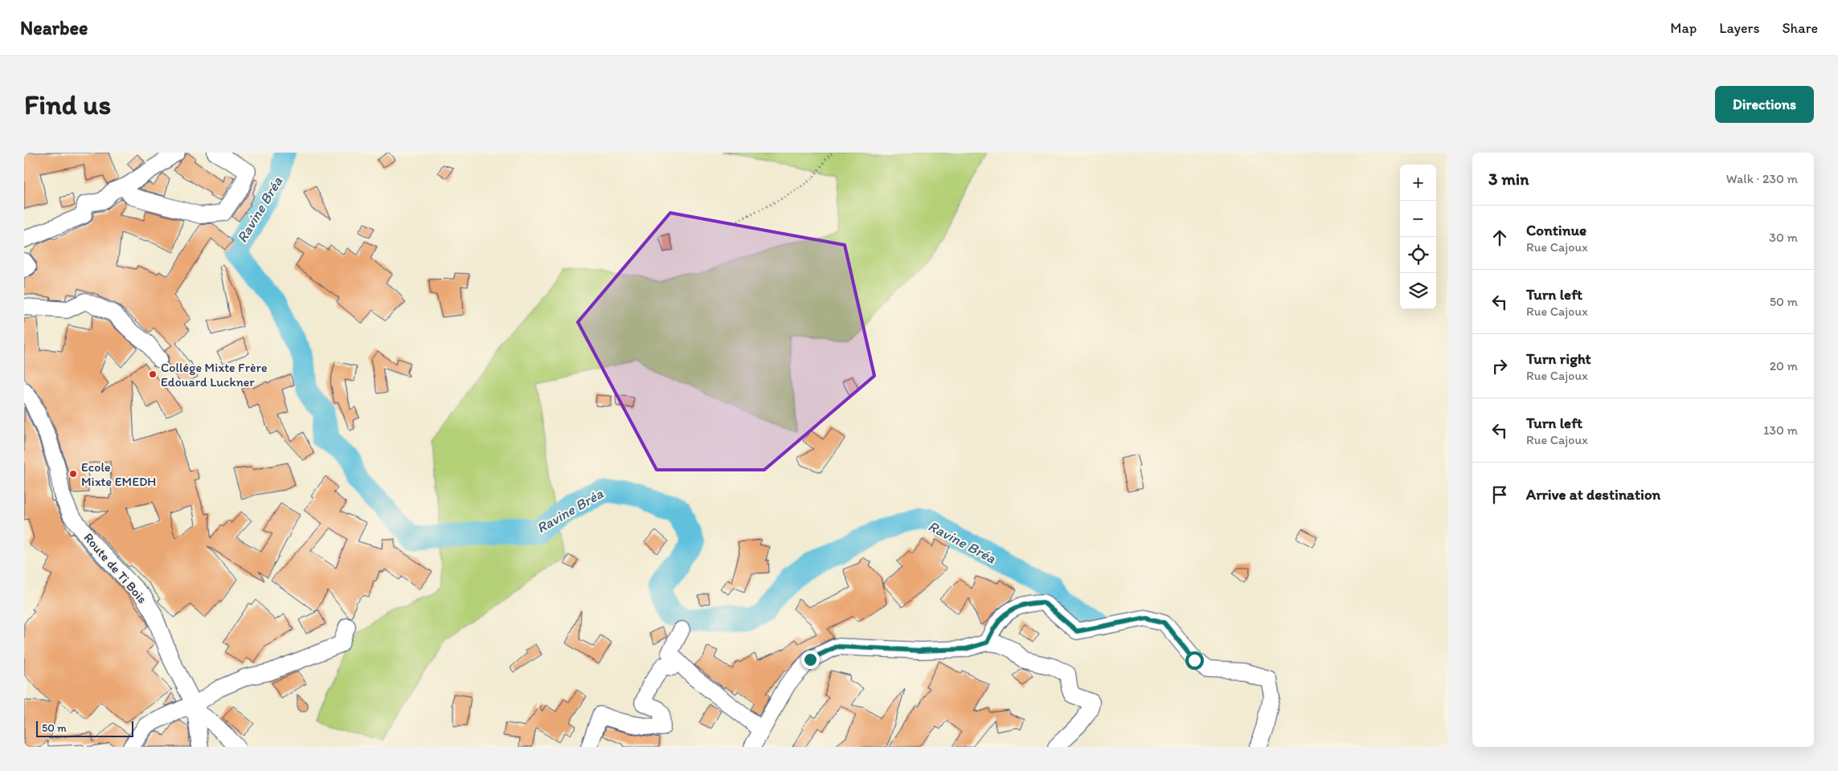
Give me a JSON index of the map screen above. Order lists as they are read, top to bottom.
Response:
{
  "streets": {
    "street": ["Route de Ti Bois"]
  },
  "water": ["Ravine Bréa"],
  "places": ["Collége Mixte Frère Edouard Luckner", "Ecole Mixte EMEDH"],
  "scale_bar": "50 m",
  "page": {
    "header": "Nearbee",
    "nav": ["Map", "Layers", "Share"],
    "buttons": "Directions",
    "title": "Find us",
    "heading": ["3 min", "Walk · 230 m"],
    "map_buttons": ["+", "−"],
    "list": [
      ["Continue", "Rue Cajoux", "30 m"],
      ["Turn left", "Rue Cajoux", "50 m"],
      ["Turn right", "Rue Cajoux", "20 m"],
      ["Turn left", "Rue Cajoux", "130 m"],
      "Arrive at destination"
    ],
    "scale": "50 m"
  }
}
